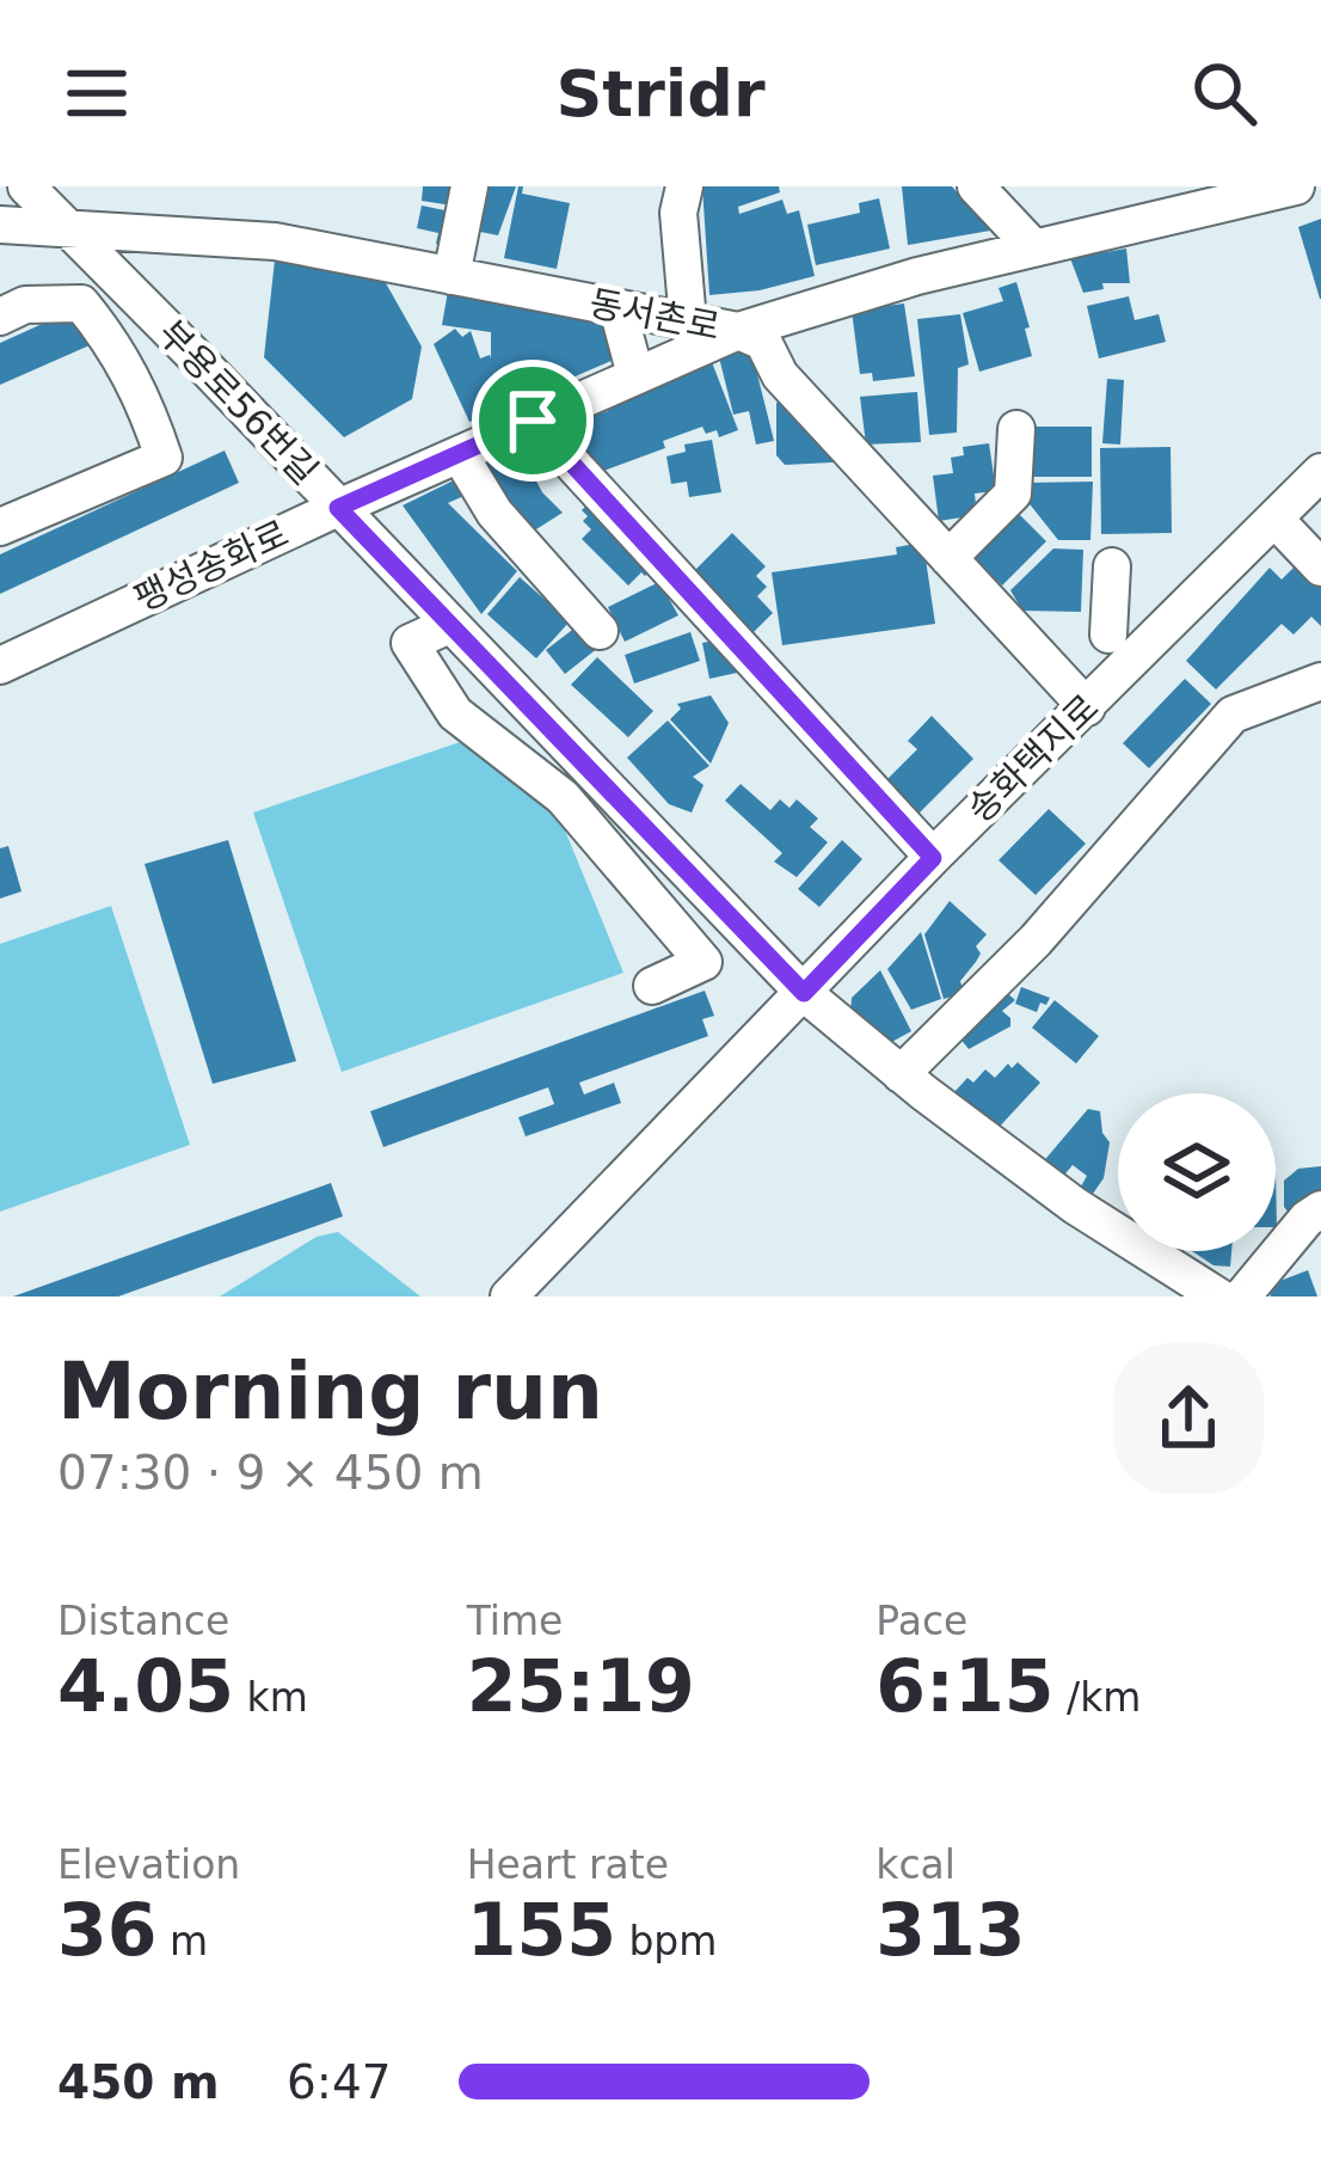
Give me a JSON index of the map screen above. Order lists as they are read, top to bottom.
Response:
{
  "streets": {
    "street": [
      "동서촌로",
      "부용로56번길",
      "팽성송화로",
      "송화택지로"
    ]
  },
  "crossings": [
    ["동서촌로", "부용로56번길"],
    ["동서촌로", "팽성송화로"],
    ["부용로56번길", "팽성송화로"],
    ["부용로56번길", "송화택지로"]
  ],
  "page": {
    "header": "Stridr",
    "heading": ["Morning run", "07:30 · 9 × 450 m"],
    "stats": [
      ["Distance", "4.05 km"],
      ["Time", "25:19"],
      ["Pace", "6:15 /km"],
      ["Elevation", "36 m"],
      ["Heart rate", "155 bpm"],
      ["kcal", "313"]
    ],
    "list": [
      {
        "name": "450 m",
        "note": "6:47"
      }
    ]
  }
}
